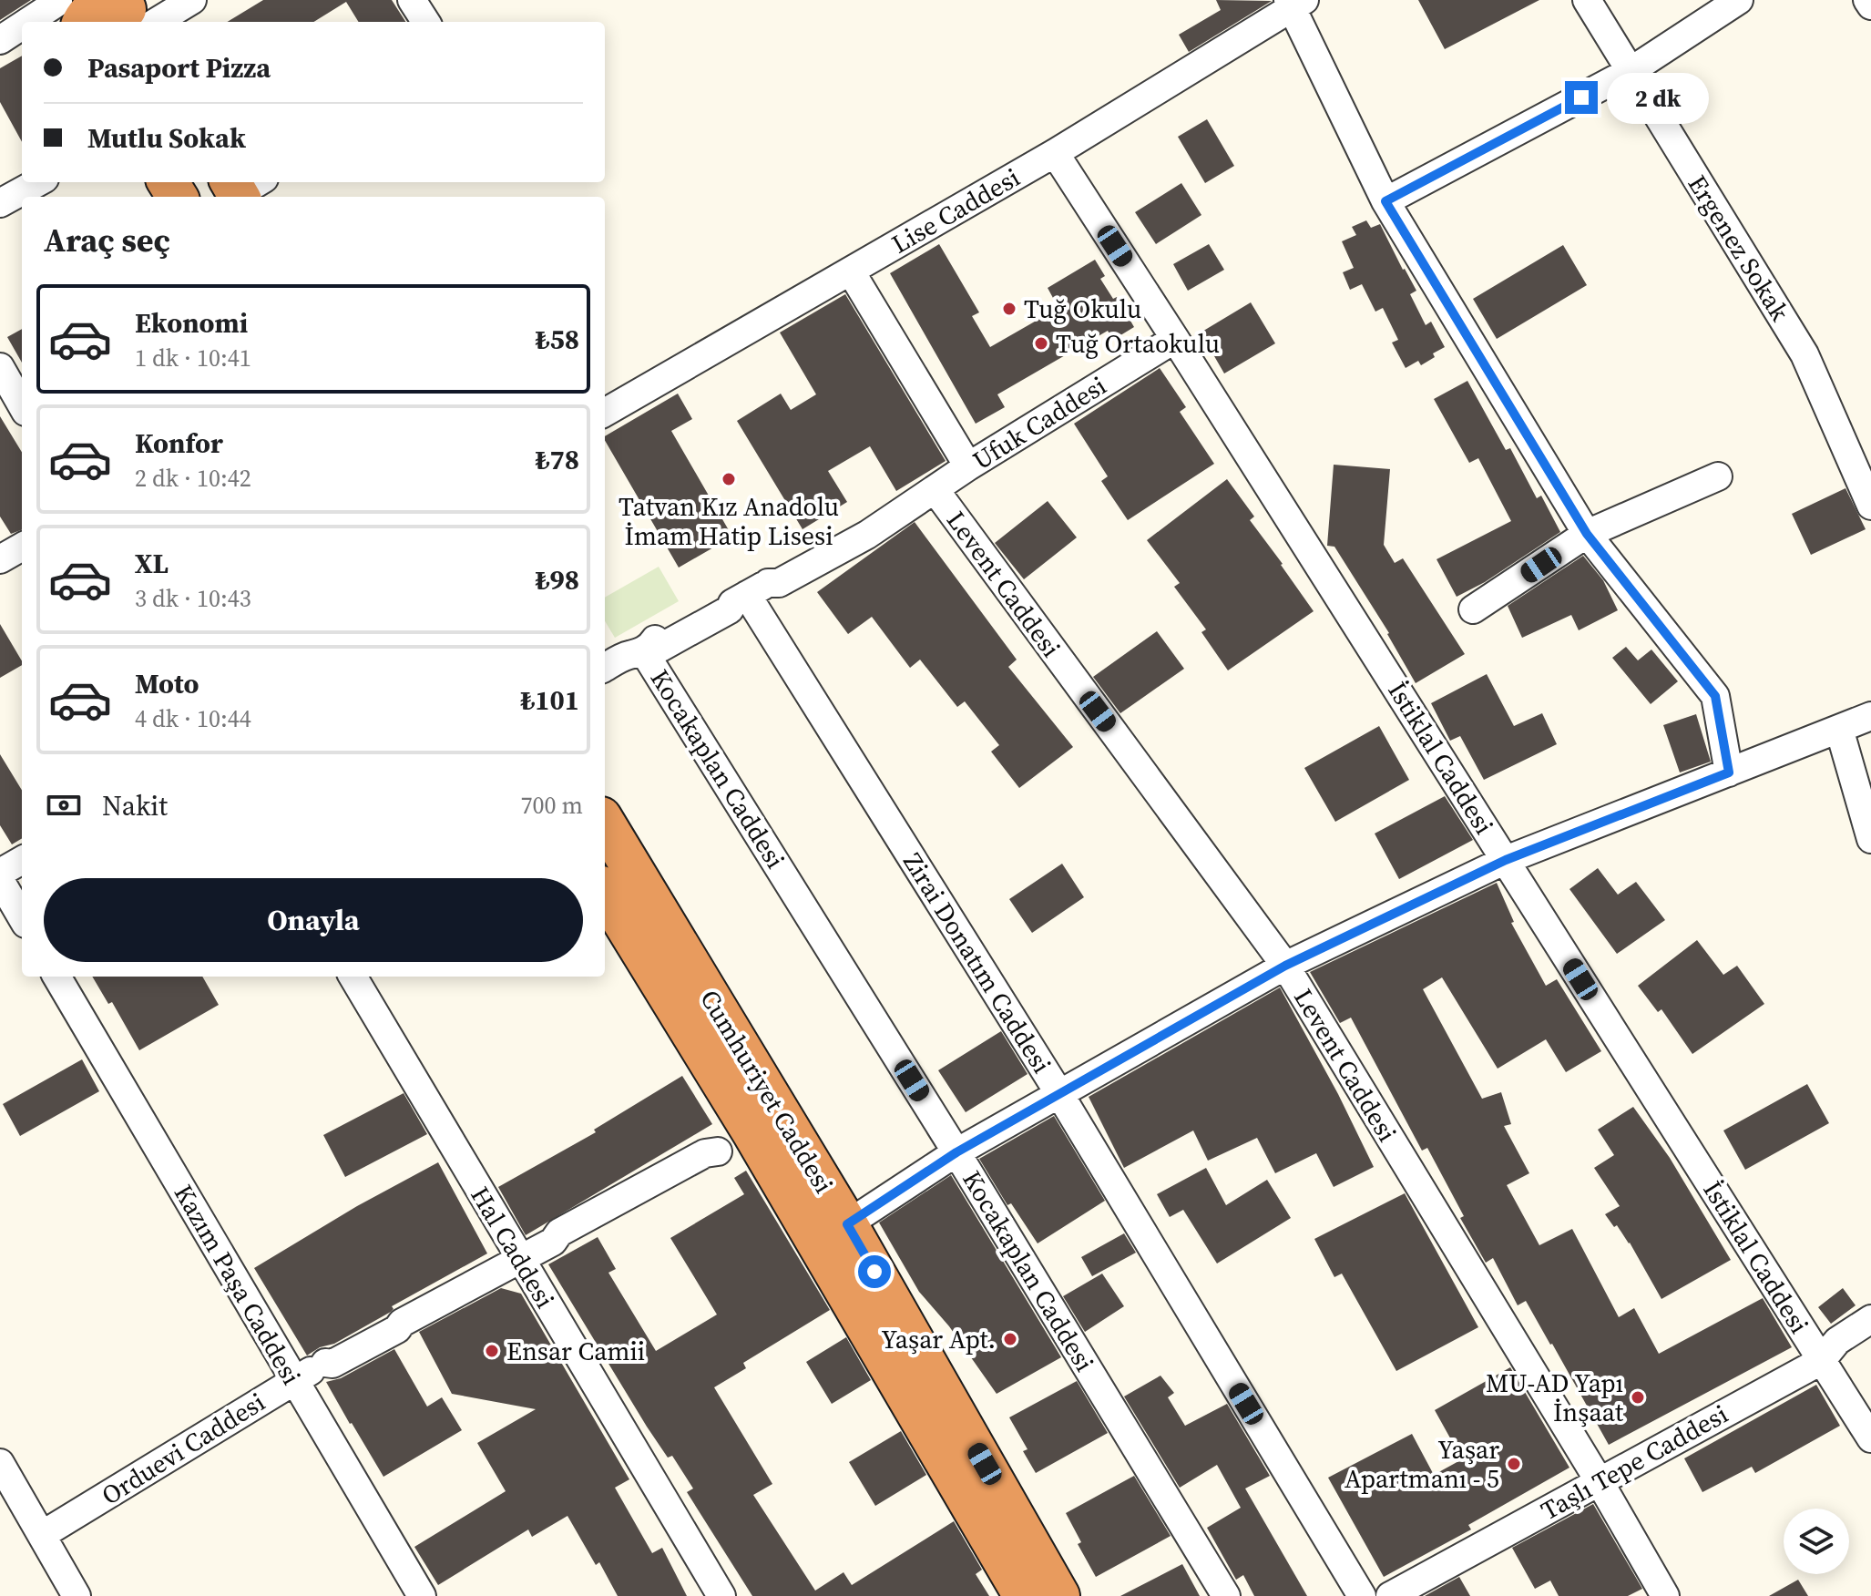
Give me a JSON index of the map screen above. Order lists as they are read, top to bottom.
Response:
{
  "streets": {
    "highway": ["Cumhuriyet Caddesi"],
    "street": [
      "Lise Caddesi",
      "Ergenez Sokak",
      "Ufuk Caddesi",
      "Levent Caddesi",
      "İstiklal Caddesi",
      "Kocakaplan Caddesi",
      "Zirai Donatım Caddesi",
      "Hal Caddesi",
      "Kazım Paşa Caddesi",
      "Orduevi Caddesi",
      "Taşlı Tepe Caddesi"
    ]
  },
  "crossings": [
    ["Lise Caddesi", "İstiklal Caddesi"],
    ["Ufuk Caddesi", "Levent Caddesi"],
    ["Ufuk Caddesi", "İstiklal Caddesi"],
    ["Ufuk Caddesi", "Kocakaplan Caddesi"],
    ["Ufuk Caddesi", "Zirai Donatım Caddesi"],
    ["Levent Caddesi", "Taşlı Tepe Caddesi"],
    ["İstiklal Caddesi", "Taşlı Tepe Caddesi"],
    ["Cumhuriyet Caddesi", "Orduevi Caddesi"],
    ["Hal Caddesi", "Orduevi Caddesi"],
    ["Kazım Paşa Caddesi", "Orduevi Caddesi"]
  ],
  "places": [
    "Tuğ Okulu",
    "Tuğ Ortaokulu",
    "Tatvan Kız Anadolu İmam Hatip Lisesi",
    "Yaşar Apt.",
    "Ensar Camii",
    "MU-AD Yapı İnşaat",
    "Yaşar Apartmanı - 5"
  ],
  "page": {
    "banner": ["Pasaport Pizza", "Mutlu Sokak"],
    "bubble": "2 dk",
    "heading": "Araç seç",
    "list": [
      {
        "name": "Ekonomi",
        "note": "1 dk · 10:41",
        "value": "₺58"
      },
      {
        "name": "Konfor",
        "note": "2 dk · 10:42",
        "value": "₺78"
      },
      {
        "name": "XL",
        "note": "3 dk · 10:43",
        "value": "₺98"
      },
      {
        "name": "Moto",
        "note": "4 dk · 10:44",
        "value": "₺101"
      }
    ],
    "pay": ["Nakit", "700 m"],
    "buttons": "Onayla"
  }
}
